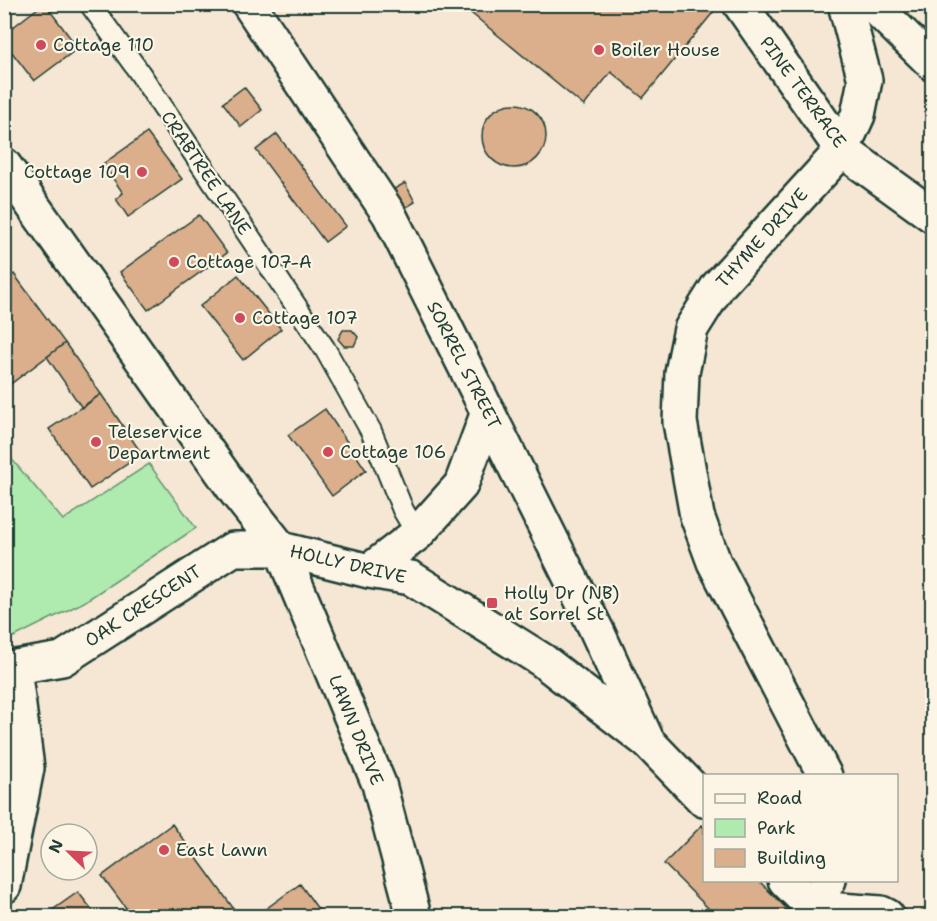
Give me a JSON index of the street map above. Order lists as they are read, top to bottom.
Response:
{
  "streets": {
    "street": [
      "PINE TERRACE",
      "THYME DRIVE",
      "SORREL STREET",
      "HOLLY DRIVE",
      "OAK CRESCENT",
      "LAWN DRIVE"
    ],
    "lane": ["CRABTREE LANE"]
  },
  "crossings": [
    ["PINE TERRACE", "THYME DRIVE"],
    ["SORREL STREET", "HOLLY DRIVE"],
    ["HOLLY DRIVE", "OAK CRESCENT"],
    ["HOLLY DRIVE", "LAWN DRIVE"],
    ["OAK CRESCENT", "LAWN DRIVE"]
  ],
  "places": {
    "other": [
      "Cottage 110",
      "Boiler House",
      "Cottage 109",
      "Cottage 107-A",
      "Cottage 107",
      "Teleservice Department",
      "Cottage 106",
      "East Lawn"
    ],
    "transit": ["Holly Dr (NB) at Sorrel St"]
  },
  "legend": ["Road", "Park", "Building"],
  "north": "top left"
}
